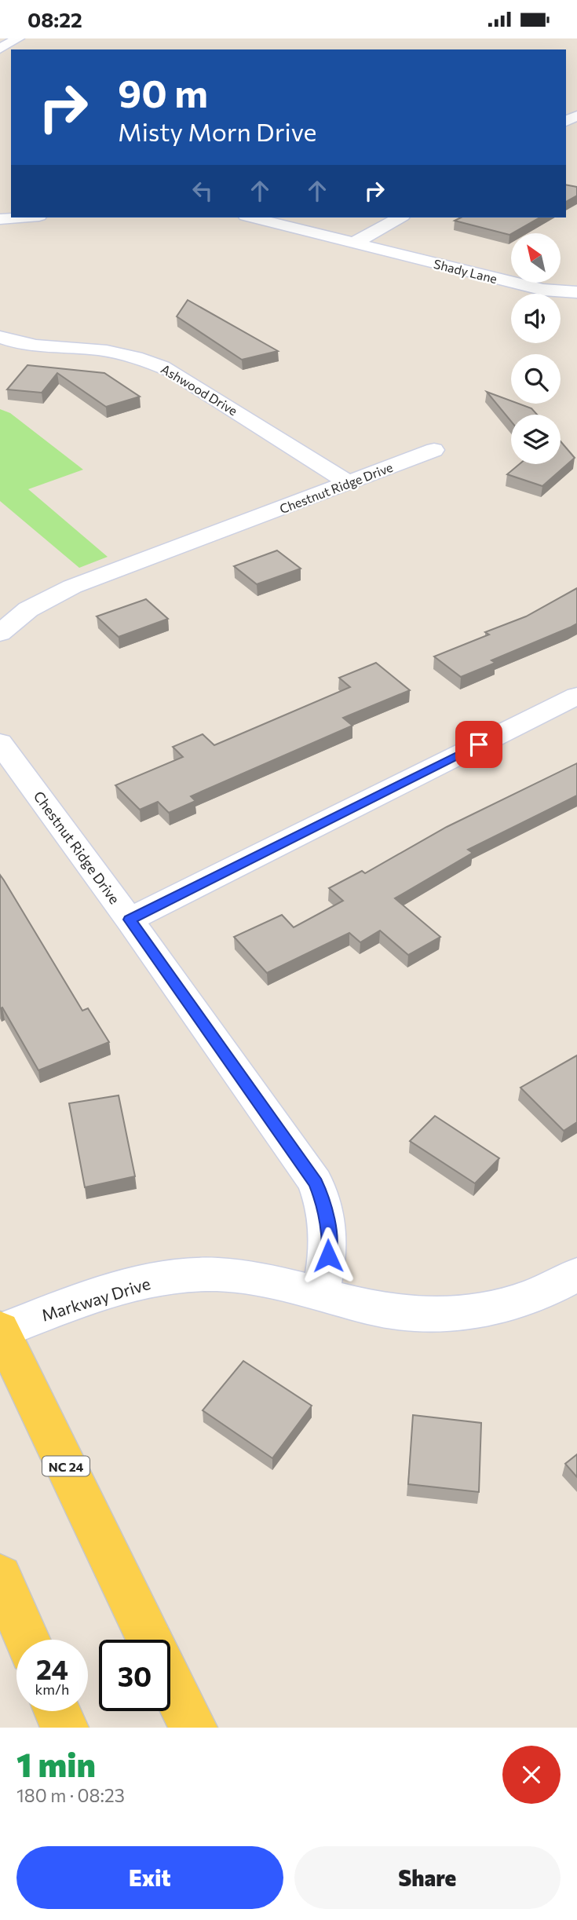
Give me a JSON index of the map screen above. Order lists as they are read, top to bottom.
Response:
{
  "streets": {
    "main road": ["NC 24"],
    "street": [
      "Shady Lane",
      "Ashwood Drive",
      "Chestnut Ridge Drive",
      "Markway Drive"
    ]
  },
  "crossings": [
    ["Ashwood Drive", "Chestnut Ridge Drive"],
    ["Chestnut Ridge Drive", "Markway Drive"],
    ["Markway Drive", "NC 24"]
  ],
  "north": "top left",
  "page": {
    "status": "08:22",
    "turn": ["90 m", "Misty Morn Drive"],
    "speed": "24 km/h",
    "limit": "30",
    "heading": ["1 min", "180 m · 08:23"],
    "buttons": ["Exit", "Share"]
  }
}
